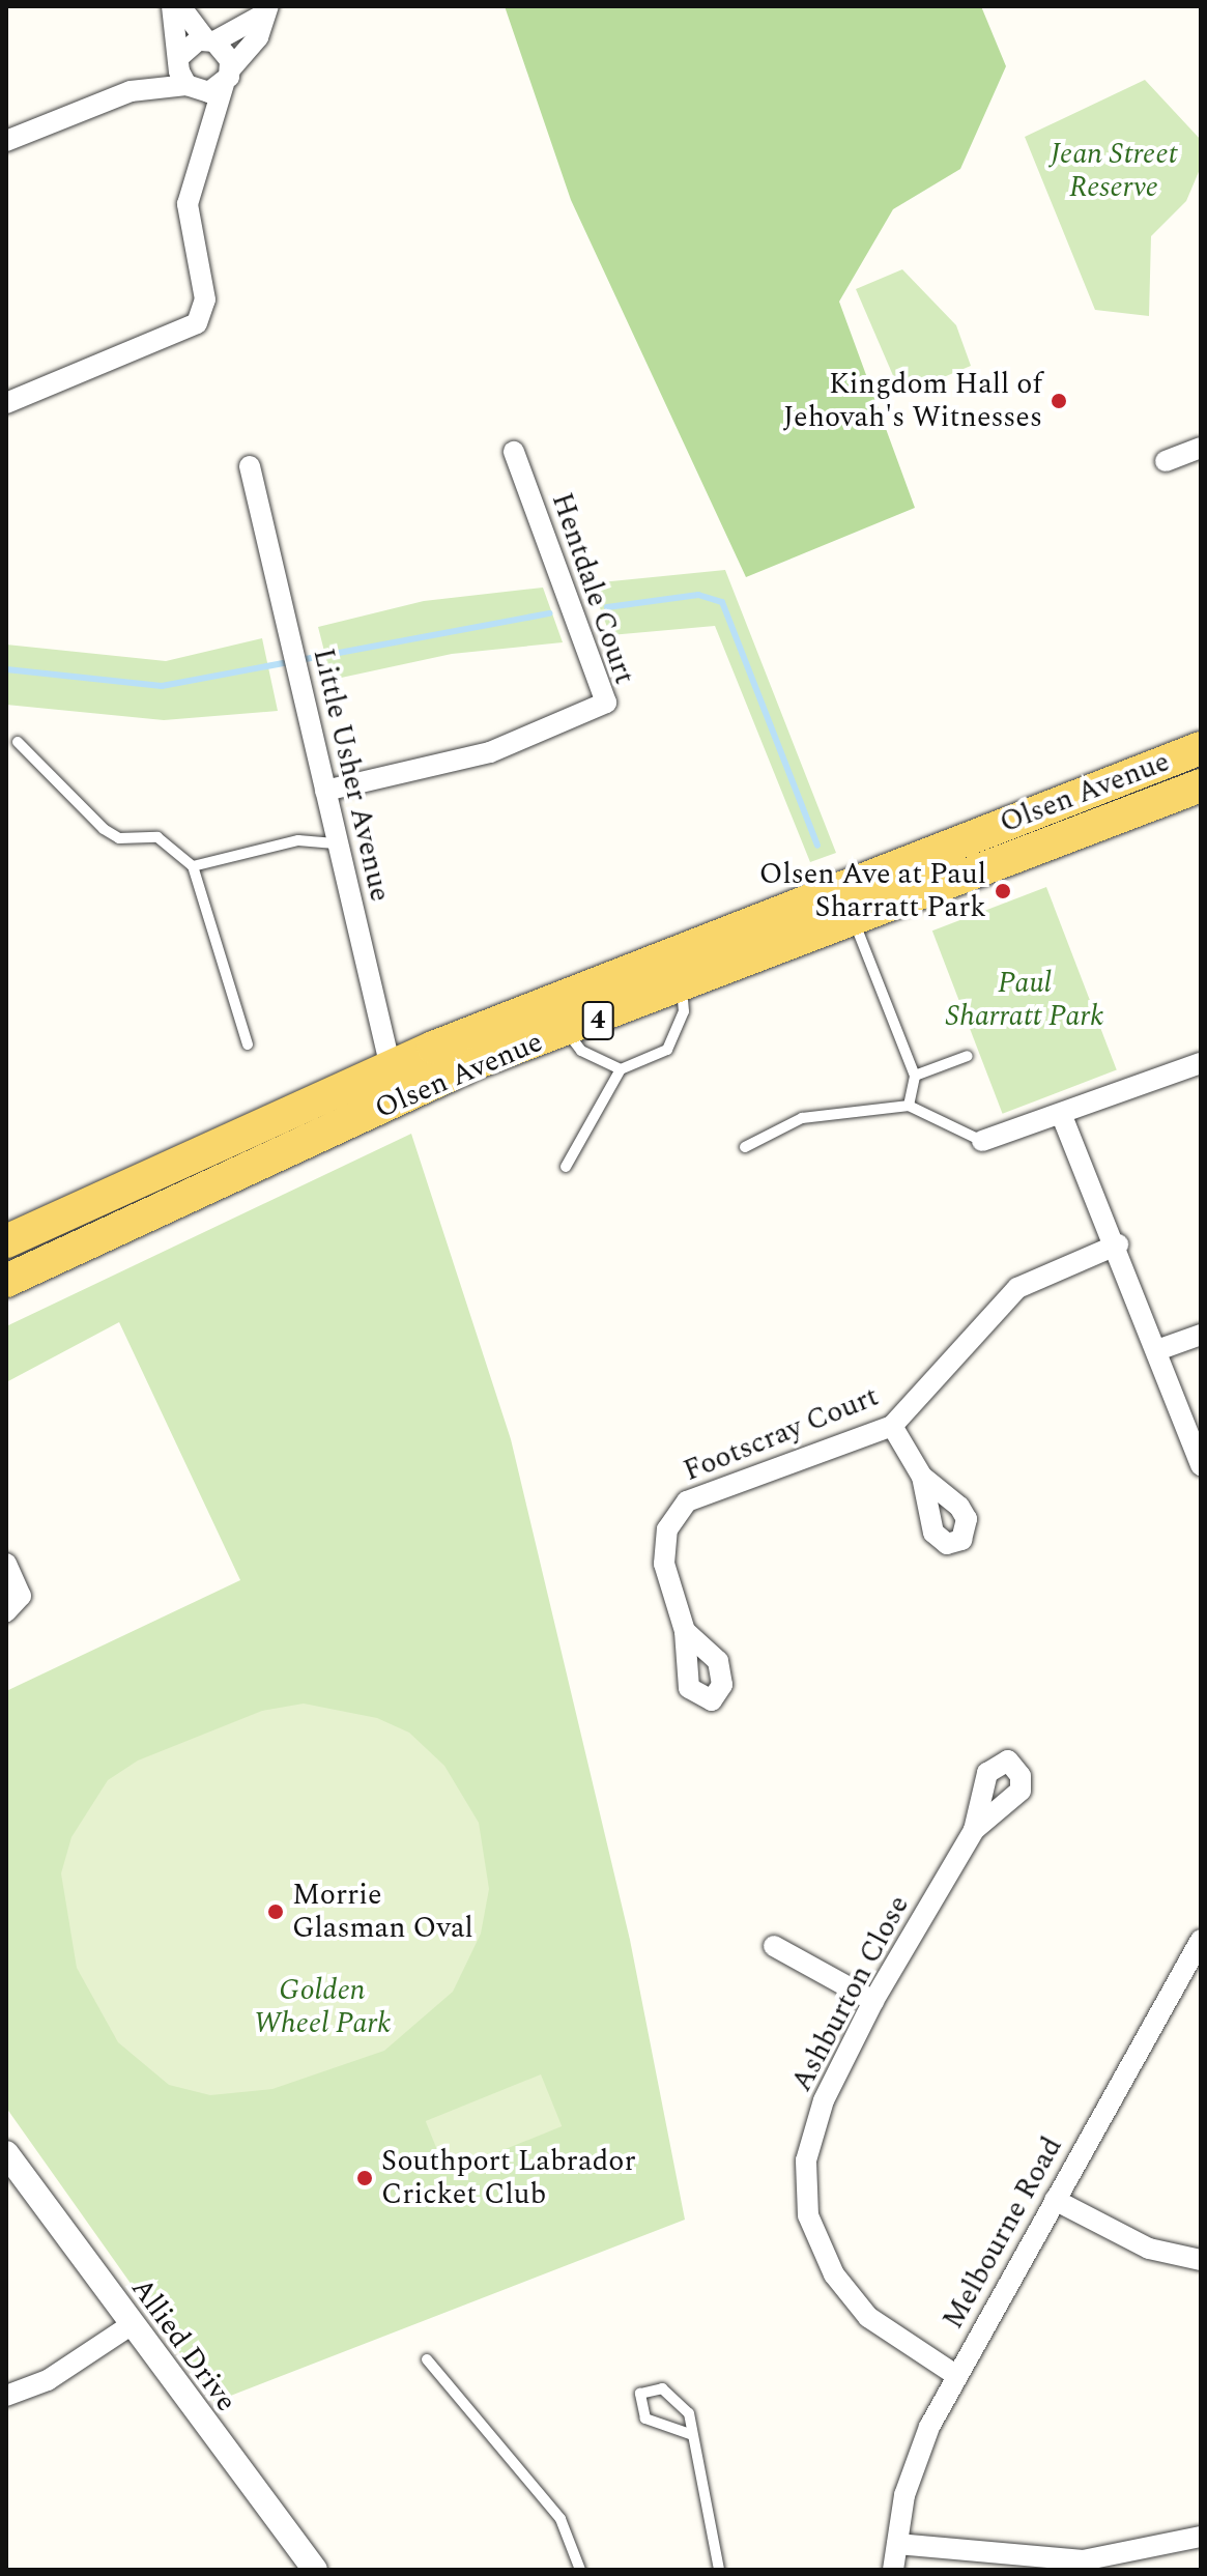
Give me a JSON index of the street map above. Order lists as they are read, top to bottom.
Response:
{
  "streets": {
    "main road": ["Olsen Avenue", "4"],
    "street": [
      "Hentdale Court",
      "Little Usher Avenue",
      "Footscray Court",
      "Ashburton Close",
      "Melbourne Road",
      "Allied Drive"
    ]
  },
  "crossings": [
    ["Hentdale Court", "Little Usher Avenue"],
    ["Little Usher Avenue", "Olsen Avenue"],
    ["Ashburton Close", "Melbourne Road"]
  ],
  "parks": ["Jean Street Reserve", "Paul Sharratt Park", "Golden Wheel Park"],
  "places": [
    "Kingdom Hall of Jehovah's Witnesses",
    "Olsen Ave at Paul Sharratt Park",
    "Morrie Glasman Oval",
    "Southport Labrador Cricket Club"
  ]
}
